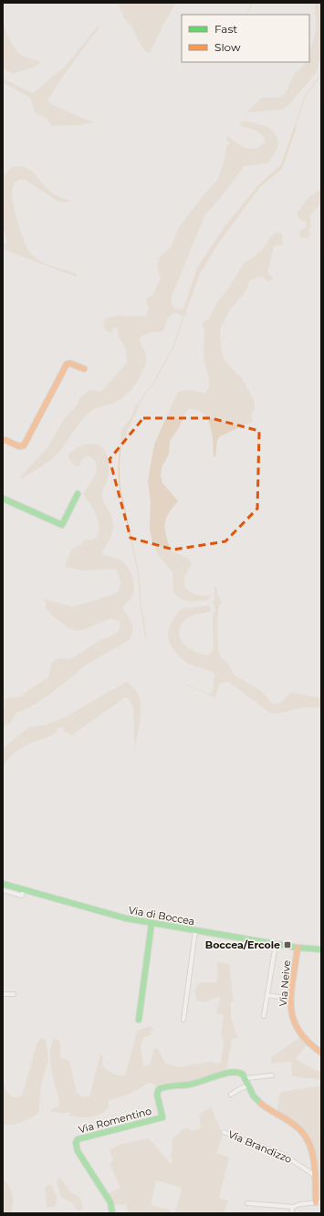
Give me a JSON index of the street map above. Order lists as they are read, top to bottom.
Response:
{
  "streets": {
    "street": [
      "Via di Boccea",
      "Via Neive",
      "Via Romentino",
      "Via Brandizzo"
    ]
  },
  "crossings": [
    ["Via di Boccea", "Via Neive"]
  ],
  "places": {
    "transit": ["Boccea/Ercole"]
  },
  "legend": ["Fast", "Slow"]
}
